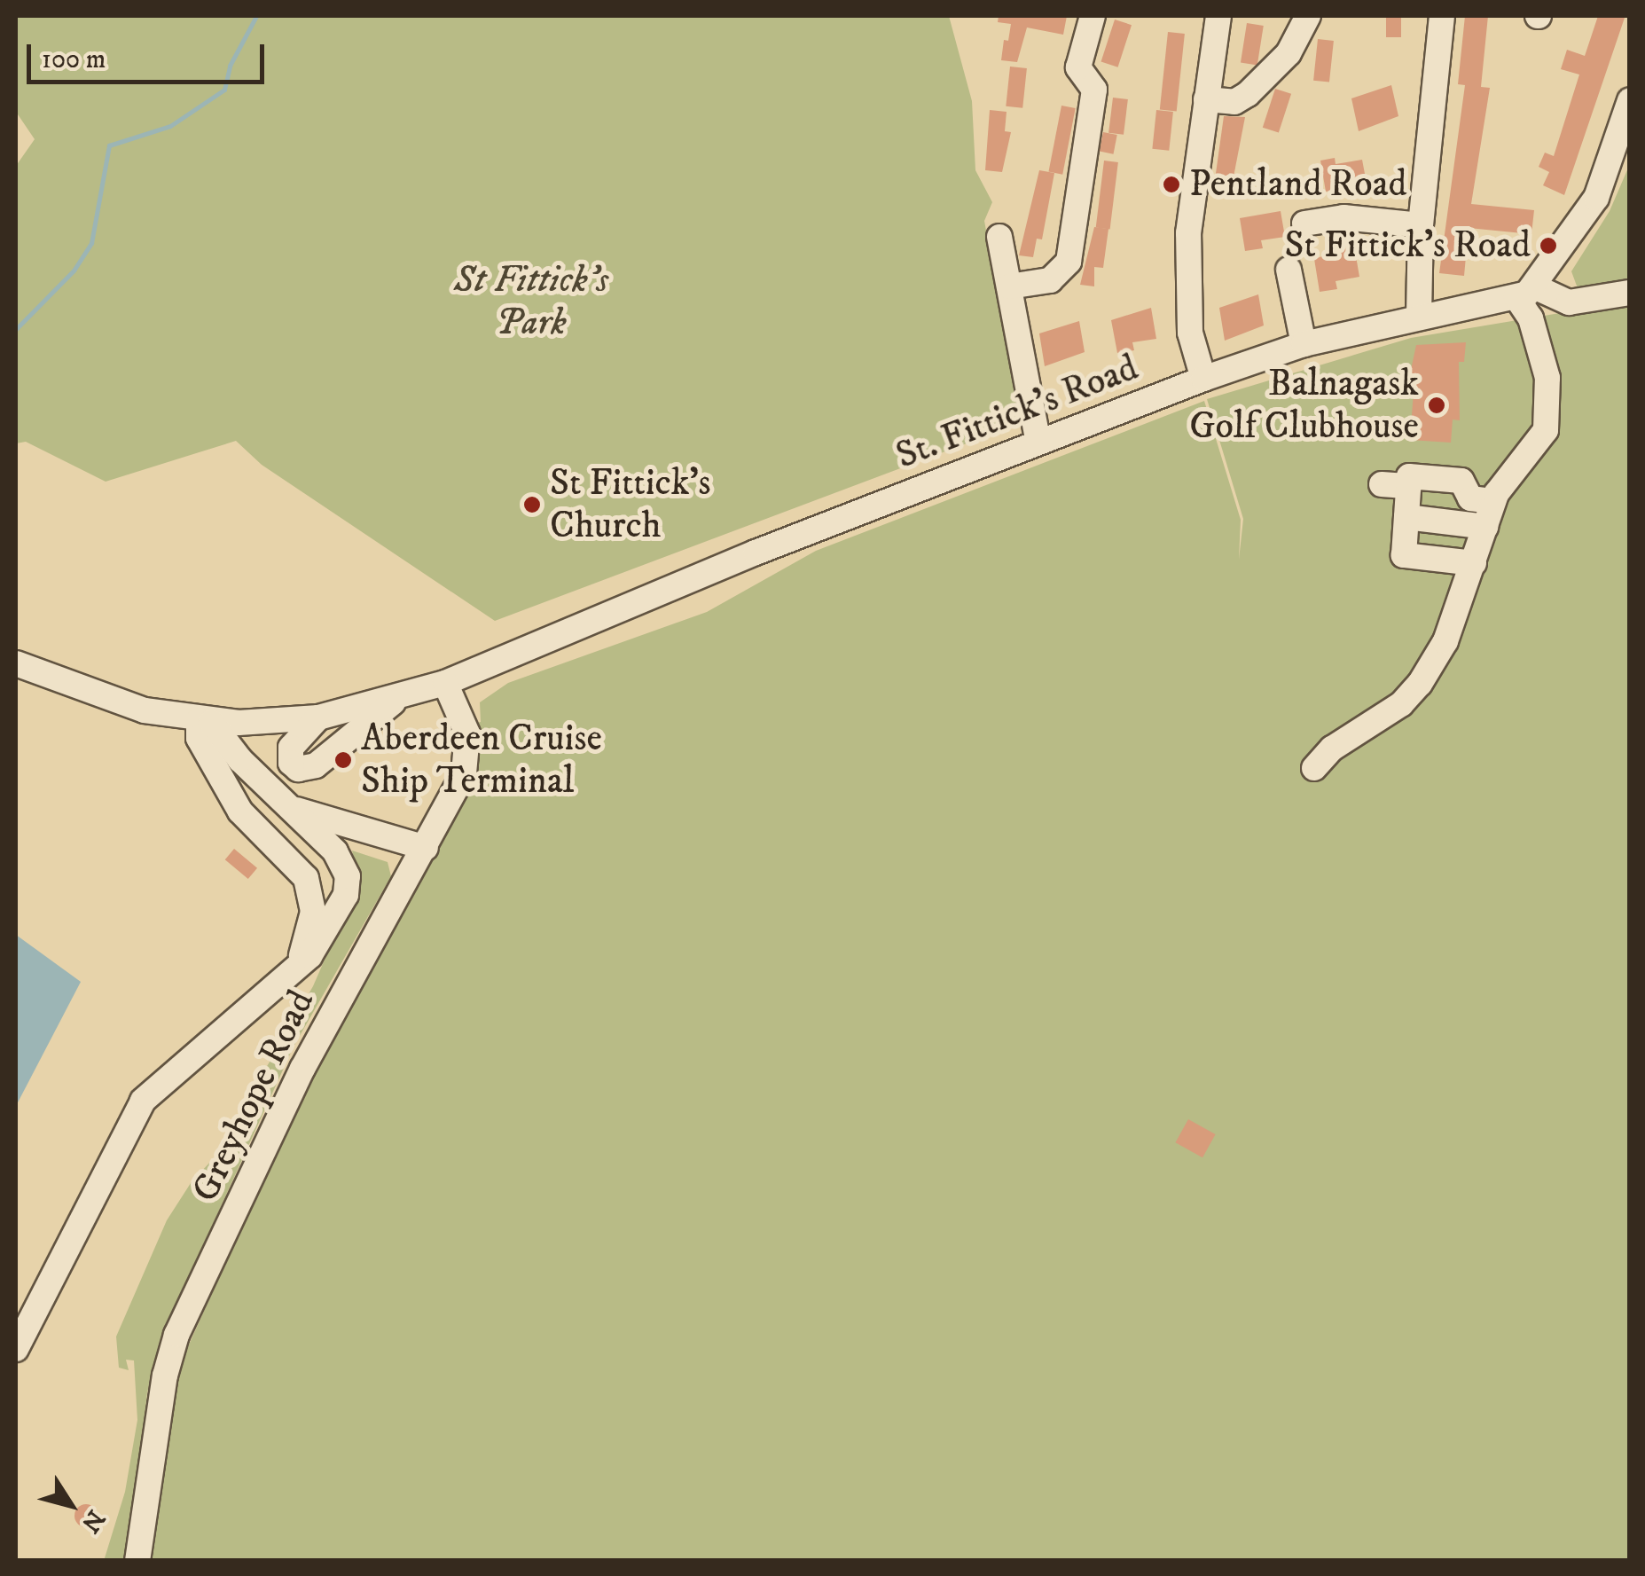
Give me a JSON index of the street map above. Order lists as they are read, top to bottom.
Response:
{
  "streets": {
    "street": ["St. Fittick's Road", "Greyhope Road"]
  },
  "crossings": [
    ["St. Fittick's Road", "Greyhope Road"]
  ],
  "parks": ["St Fittick's Park"],
  "places": [
    "Pentland Road",
    "St Fittick's Road",
    "Balnagask Golf Clubhouse",
    "St Fittick's Church",
    "Aberdeen Cruise Ship Terminal"
  ],
  "scale_bar": "100 m",
  "north": "bottom right"
}
